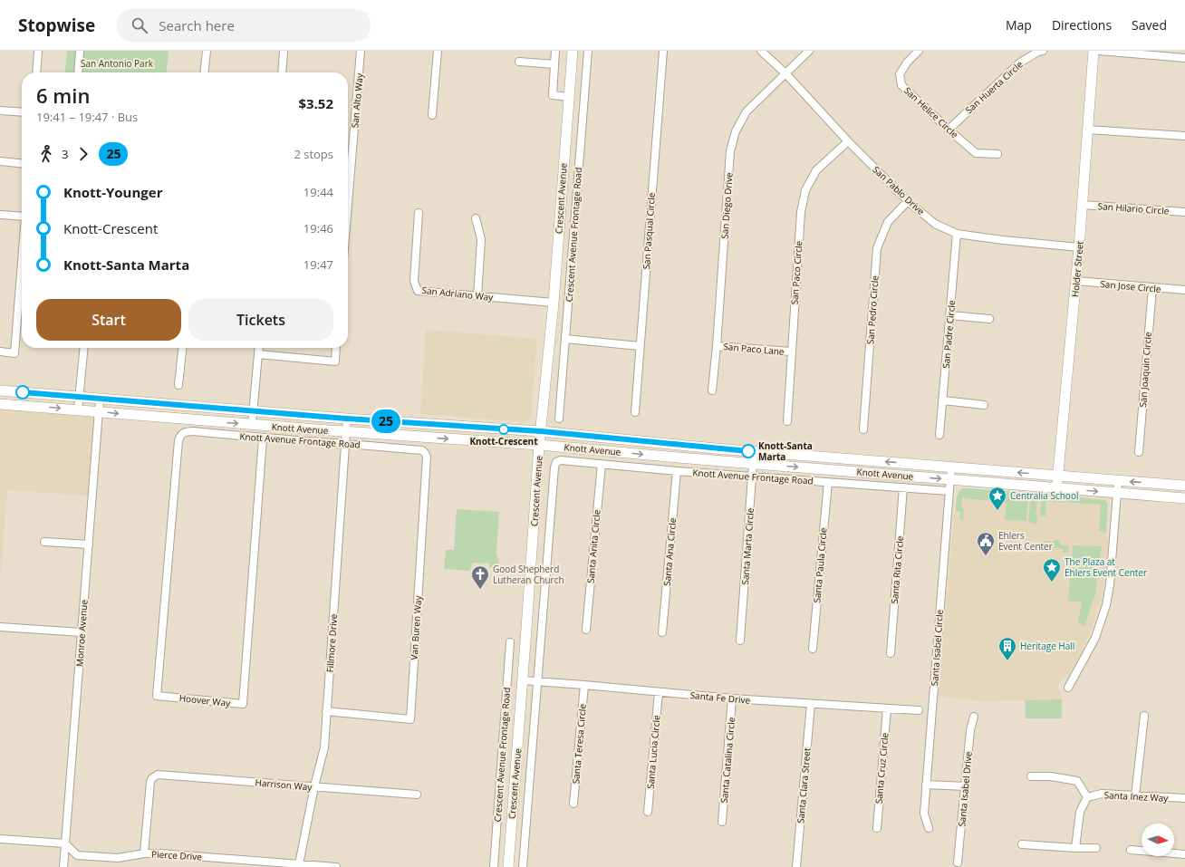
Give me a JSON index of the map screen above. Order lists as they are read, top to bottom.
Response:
{
  "streets": {
    "main road": ["Crescent Avenue", "Holder Street", "Knott Avenue"],
    "street": [
      "San Huerta Circle",
      "San Alto Way",
      "San Helice Circle",
      "San Pablo Drive",
      "San Diego Drive",
      "San Hilario Circle",
      "San Pasqual Circle",
      "Crescent Avenue Frontage Road",
      "San Paco Circle",
      "San Jose Circle",
      "San Adriano Way",
      "San Pedro Circle",
      "San Padre Circle",
      "San Paco Lane",
      "San Joaquin Circle",
      "Knott Avenue Frontage Road",
      "Santa Anita Circle",
      "Santa Marta Circle",
      "Santa Ana Circle",
      "Santa Paula Circle",
      "Santa Rita Circle",
      "Van Buren Way",
      "Monroe Avenue",
      "Fillmore Drive",
      "Santa Isabel Circle",
      "Santa Fe Drive",
      "Hoover Way",
      "Santa Teresa Circle",
      "Santa Lucia Circle",
      "Santa Catalina Circle",
      "Santa Cruz Circle",
      "Harrison Way",
      "Santa Clara Street",
      "Santa Isabel Drive",
      "Santa Inez Way",
      "Pierce Drive"
    ]
  },
  "crossings": [
    ["San Huerta Circle", "San Helice Circle"],
    ["San Pablo Drive", "San Diego Drive"],
    ["San Pablo Drive", "Holder Street"],
    ["San Pablo Drive", "San Paco Circle"],
    ["San Pablo Drive", "San Pedro Circle"],
    ["San Pablo Drive", "San Padre Circle"],
    ["Crescent Avenue", "San Adriano Way"],
    ["Crescent Avenue", "Knott Avenue"],
    ["Crescent Avenue", "Knott Avenue Frontage Road"],
    ["Crescent Avenue", "Santa Fe Drive"],
    ["San Diego Drive", "San Paco Lane"],
    ["San Hilario Circle", "Holder Street"],
    ["Holder Street", "San Jose Circle"],
    ["Holder Street", "Knott Avenue"],
    ["San Paco Circle", "San Paco Lane"],
    ["San Jose Circle", "San Joaquin Circle"],
    ["Knott Avenue", "Santa Marta Circle"],
    ["Knott Avenue", "Monroe Avenue"],
    ["Knott Avenue", "Fillmore Drive"],
    ["Knott Avenue", "Santa Isabel Circle"],
    ["Knott Avenue Frontage Road", "Santa Anita Circle"],
    ["Knott Avenue Frontage Road", "Santa Marta Circle"],
    ["Knott Avenue Frontage Road", "Santa Ana Circle"],
    ["Knott Avenue Frontage Road", "Santa Paula Circle"],
    ["Knott Avenue Frontage Road", "Santa Rita Circle"],
    ["Knott Avenue Frontage Road", "Van Buren Way"],
    ["Knott Avenue Frontage Road", "Fillmore Drive"],
    ["Knott Avenue Frontage Road", "Santa Isabel Circle"],
    ["Knott Avenue Frontage Road", "Hoover Way"],
    ["Van Buren Way", "Fillmore Drive"],
    ["Monroe Avenue", "Pierce Drive"],
    ["Fillmore Drive", "Harrison Way"],
    ["Fillmore Drive", "Pierce Drive"],
    ["Santa Fe Drive", "Santa Teresa Circle"],
    ["Santa Fe Drive", "Santa Lucia Circle"],
    ["Santa Fe Drive", "Santa Catalina Circle"],
    ["Santa Fe Drive", "Santa Cruz Circle"],
    ["Santa Fe Drive", "Santa Clara Street"],
    ["Harrison Way", "Pierce Drive"]
  ],
  "parks": ["San Antonio Park"],
  "places": {
    "other": ["Knott-Crescent", "Knott-Santa Marta"],
    "place": ["Centralia School", "The Plaza at Ehlers Event Center"],
    "public building": ["Ehlers Event Center"],
    "church": ["Good Shepherd Lutheran Church"],
    "building": ["Heritage Hall"]
  },
  "lines": ["bus line 25"],
  "north": "right",
  "page": {
    "header": "Stopwise",
    "search": "Search here",
    "nav": ["Map", "Directions", "Saved"],
    "on_map": "25",
    "heading": ["6 min", "19:41 – 19:47 · Bus", "$3.52"],
    "legs": ["3", "25", "2 stops"],
    "list": [
      {
        "name": "Knott-Younger",
        "value": "19:44"
      },
      {
        "name": "Knott-Crescent",
        "value": "19:46"
      },
      {
        "name": "Knott-Santa Marta",
        "value": "19:47"
      }
    ],
    "buttons": ["Start", "Tickets"]
  }
}
